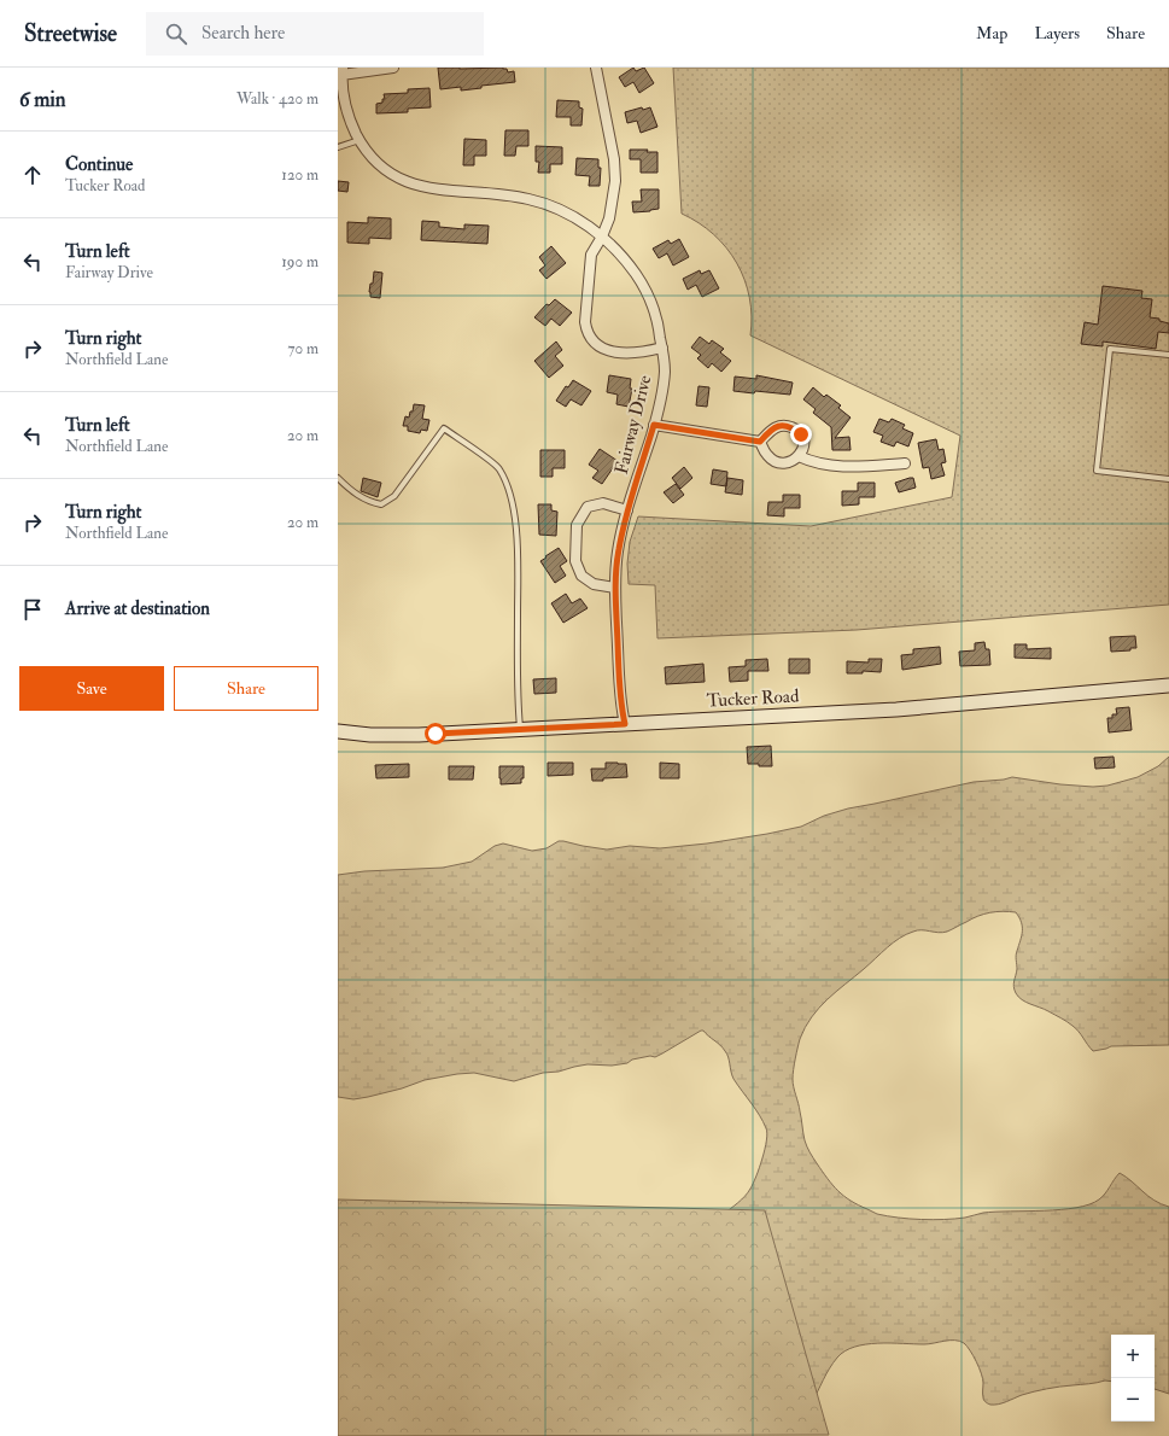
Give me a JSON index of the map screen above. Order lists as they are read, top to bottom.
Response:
{
  "streets": {
    "main road": ["Tucker Road"],
    "street": ["Fairway Drive"]
  },
  "crossings": [
    ["Fairway Drive", "Tucker Road"]
  ],
  "page": {
    "header": "Streetwise",
    "search": "Search here",
    "nav": ["Map", "Layers", "Share"],
    "heading": ["6 min", "Walk · 420 m"],
    "list": [
      ["Continue", "Tucker Road", "120 m"],
      ["Turn left", "Fairway Drive", "190 m"],
      ["Turn right", "Northfield Lane", "70 m"],
      ["Turn left", "Northfield Lane", "20 m"],
      ["Turn right", "Northfield Lane", "20 m"],
      "Arrive at destination"
    ],
    "buttons": ["Save", "Share"],
    "map_buttons": ["+", "−"]
  }
}
